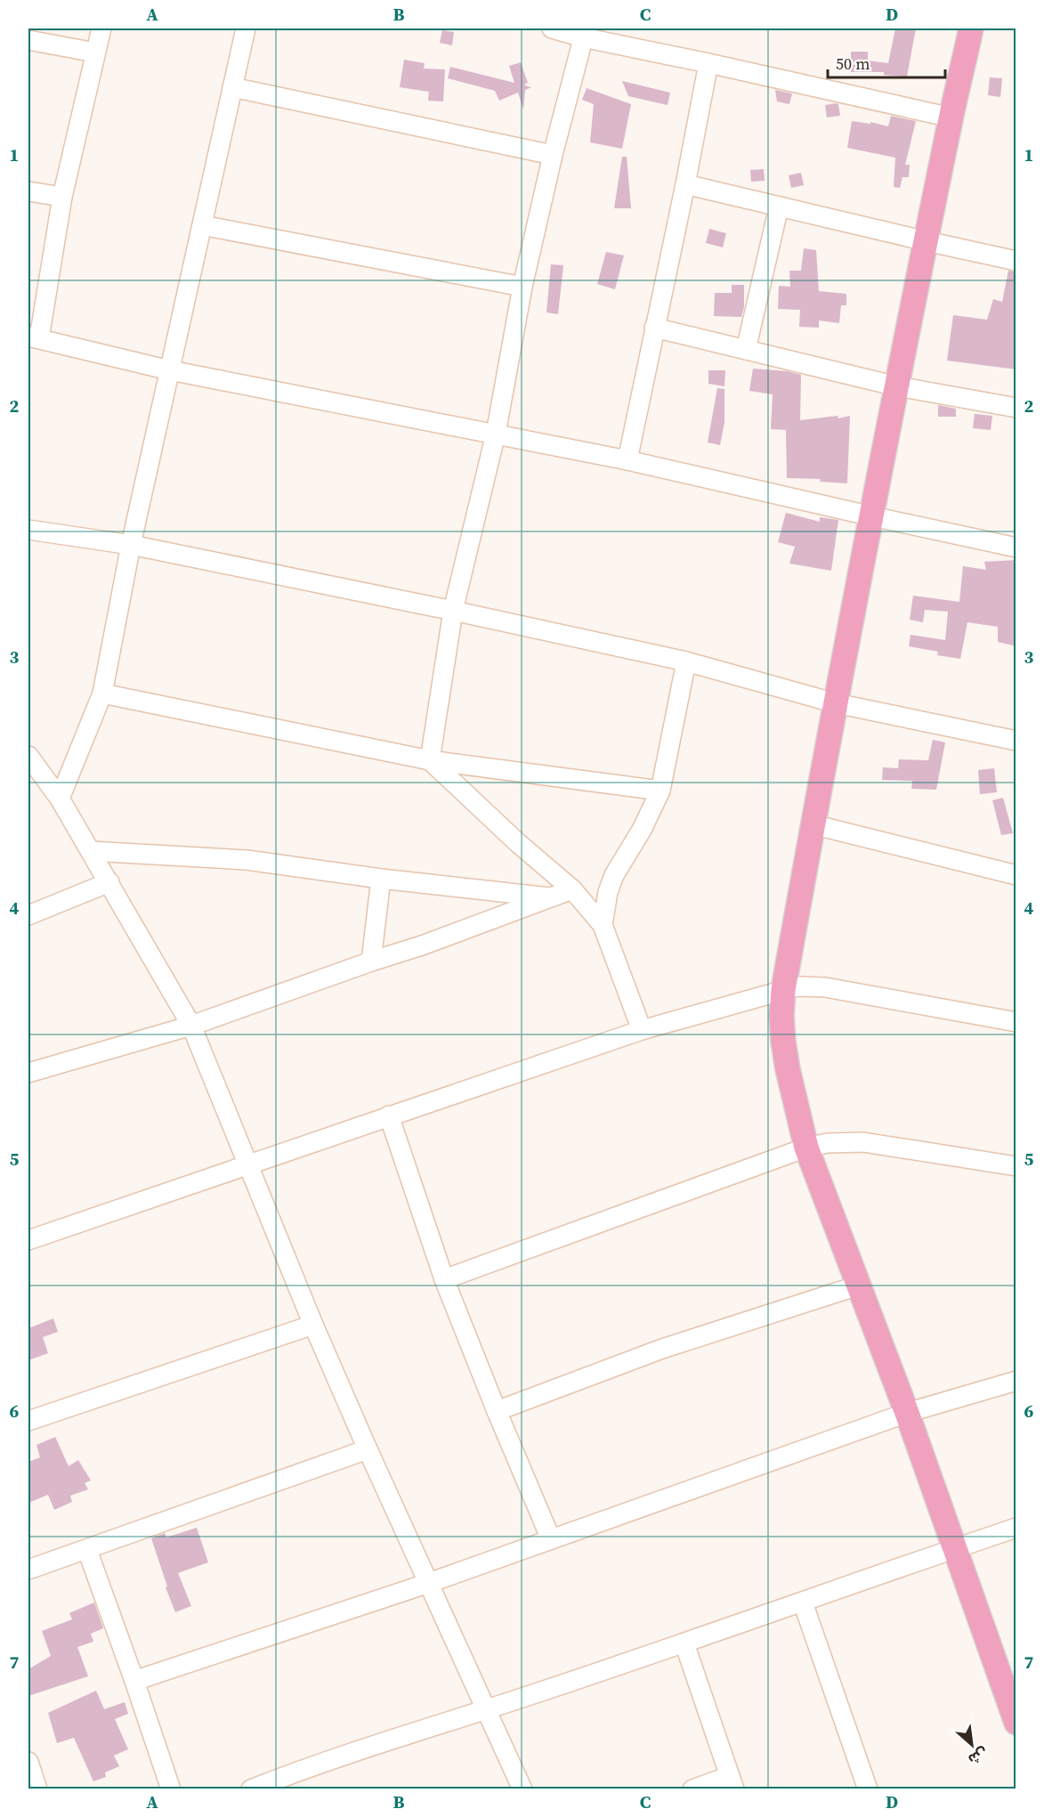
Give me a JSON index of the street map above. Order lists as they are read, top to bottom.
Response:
{
  "scale_bar": "50 m",
  "north": "bottom right",
  "grid": {
    "columns": [
      "A",
      "B",
      "C",
      "D"
    ],
    "rows": [
      "1",
      "2",
      "3",
      "4",
      "5",
      "6",
      "7"
    ]
  }
}
